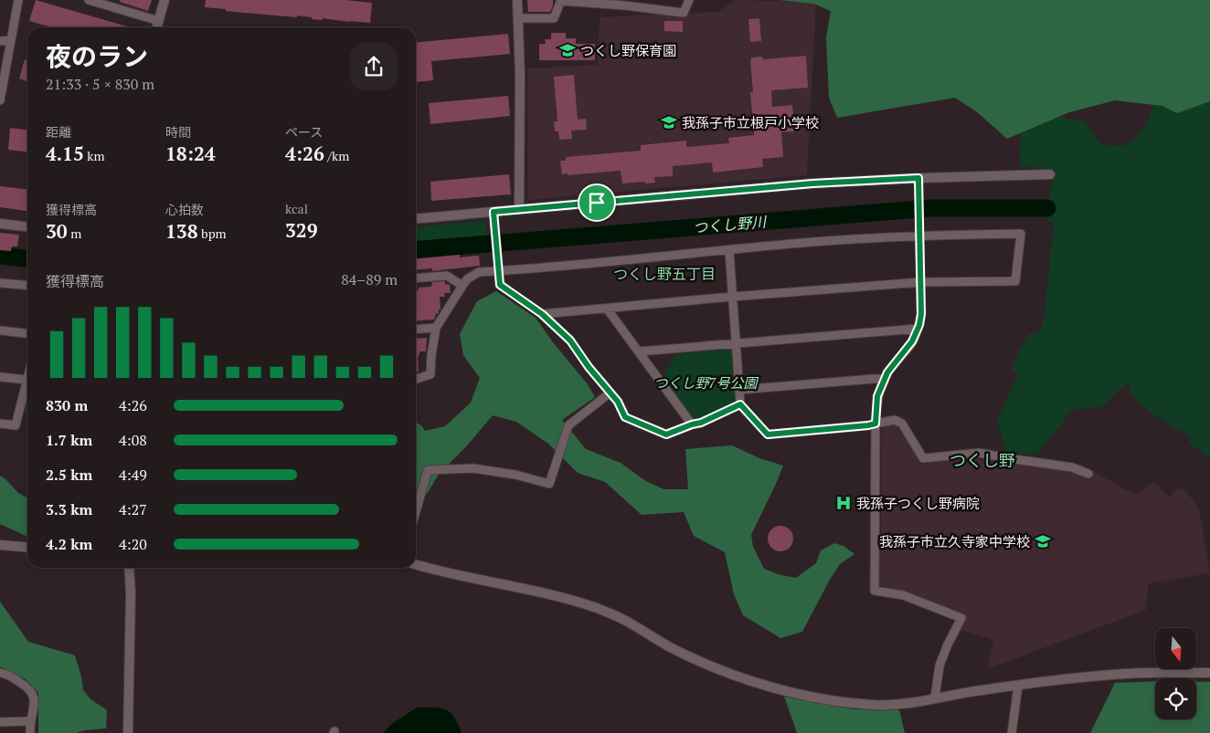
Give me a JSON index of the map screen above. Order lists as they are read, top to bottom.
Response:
{
  "districts": ["つくし野五丁目", "つくし野"],
  "water": ["つくし野川"],
  "parks": ["つくし野7号公園"],
  "places": {
    "school or university": ["つくし野保育園", "我孫子市立根戸小学校", "我孫子市立久寺家中学校"],
    "hospital": ["我孫子つくし野病院"]
  },
  "north": "bottom",
  "page": {
    "heading": ["夜のラン", "21:33 · 5 × 830 m"],
    "stats": [
      ["距離", "4.15 km"],
      ["時間", "18:24"],
      ["ペース", "4:26 /km"],
      ["獲得標高", "30 m"],
      ["心拍数", "138 bpm"],
      ["kcal", "329"]
    ],
    "chart": ["獲得標高", "84–89 m"],
    "list": [
      {
        "name": "830 m",
        "note": "4:26"
      },
      {
        "name": "1.7 km",
        "note": "4:08"
      },
      {
        "name": "2.5 km",
        "note": "4:49"
      },
      {
        "name": "3.3 km",
        "note": "4:27"
      },
      {
        "name": "4.2 km",
        "note": "4:20"
      }
    ]
  }
}
